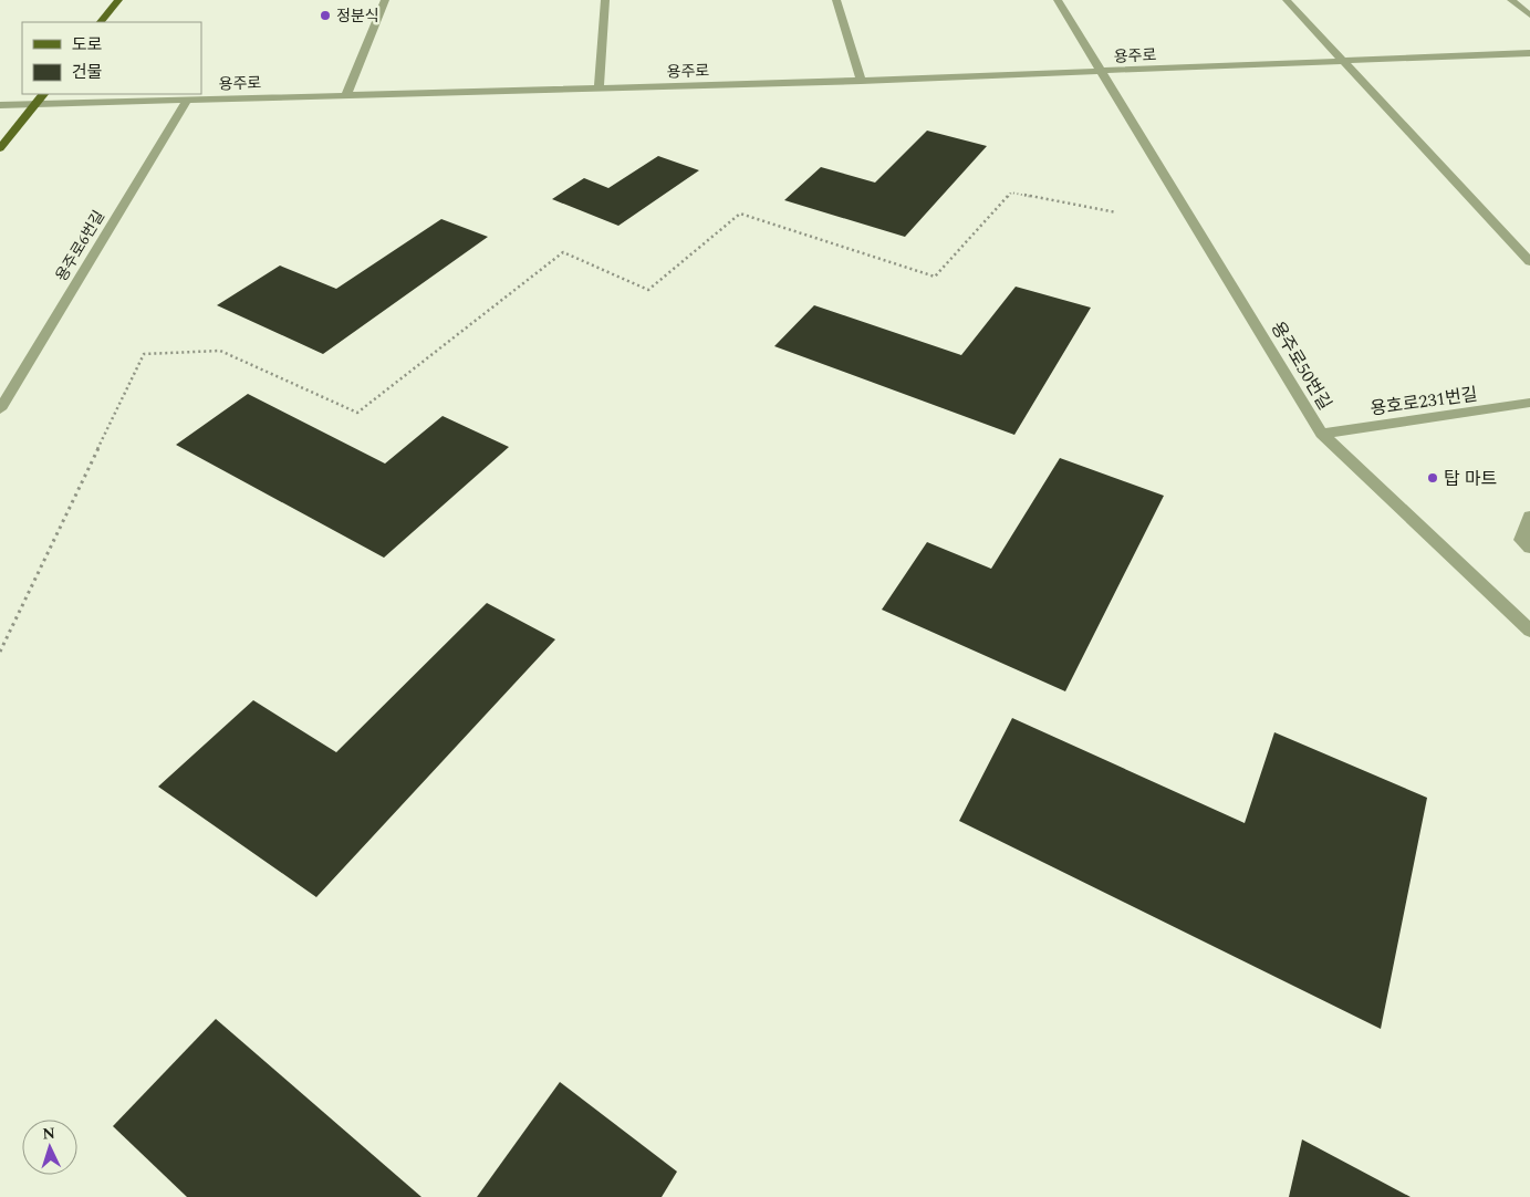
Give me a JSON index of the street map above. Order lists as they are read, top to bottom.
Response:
{
  "streets": {
    "street": [
      "용주로",
      "용주로6번길",
      "용주로50번길",
      "용호로231번길"
    ]
  },
  "crossings": [
    ["용주로", "용주로6번길"],
    ["용주로", "용주로50번길"],
    ["용주로50번길", "용호로231번길"]
  ],
  "places": ["정분식", "탑 마트"],
  "legend": ["도로", "건물"],
  "north": "top"
}
